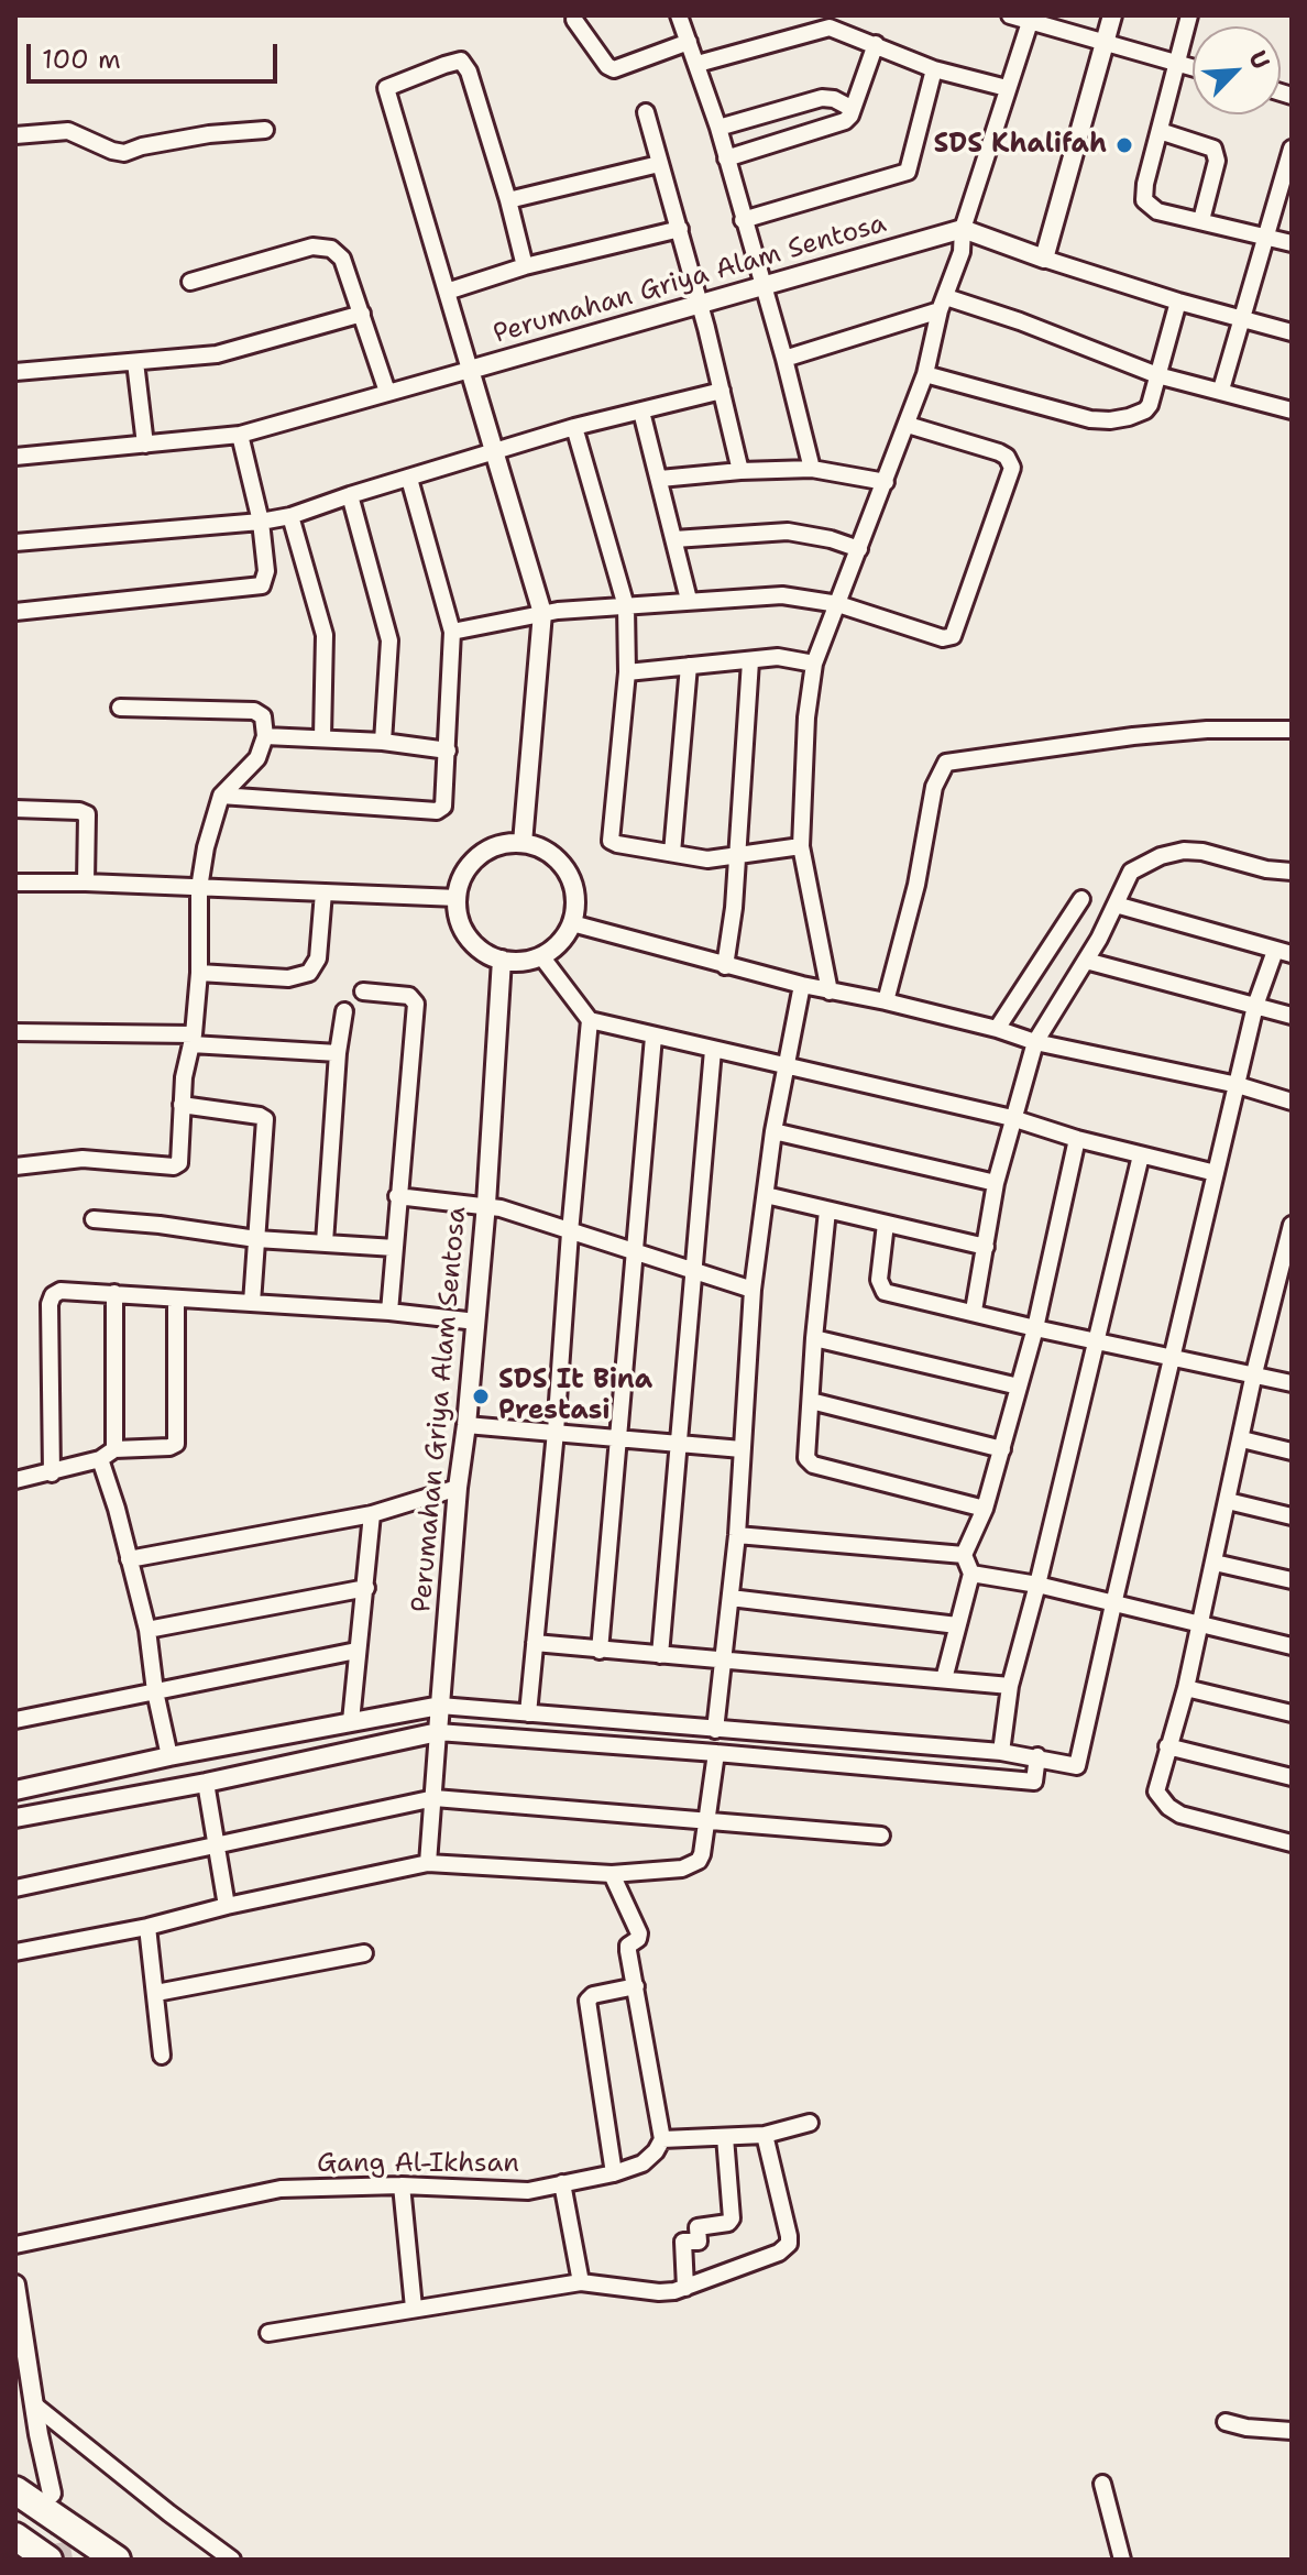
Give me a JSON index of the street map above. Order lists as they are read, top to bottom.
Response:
{
  "streets": {
    "street": ["Perumahan Griya Alam Sentosa", "Gang Al-Ikhsan"]
  },
  "places": ["SDS Khalifah", "SDS It Bina Prestasi"],
  "scale_bar": "100 m",
  "north": "top right"
}
